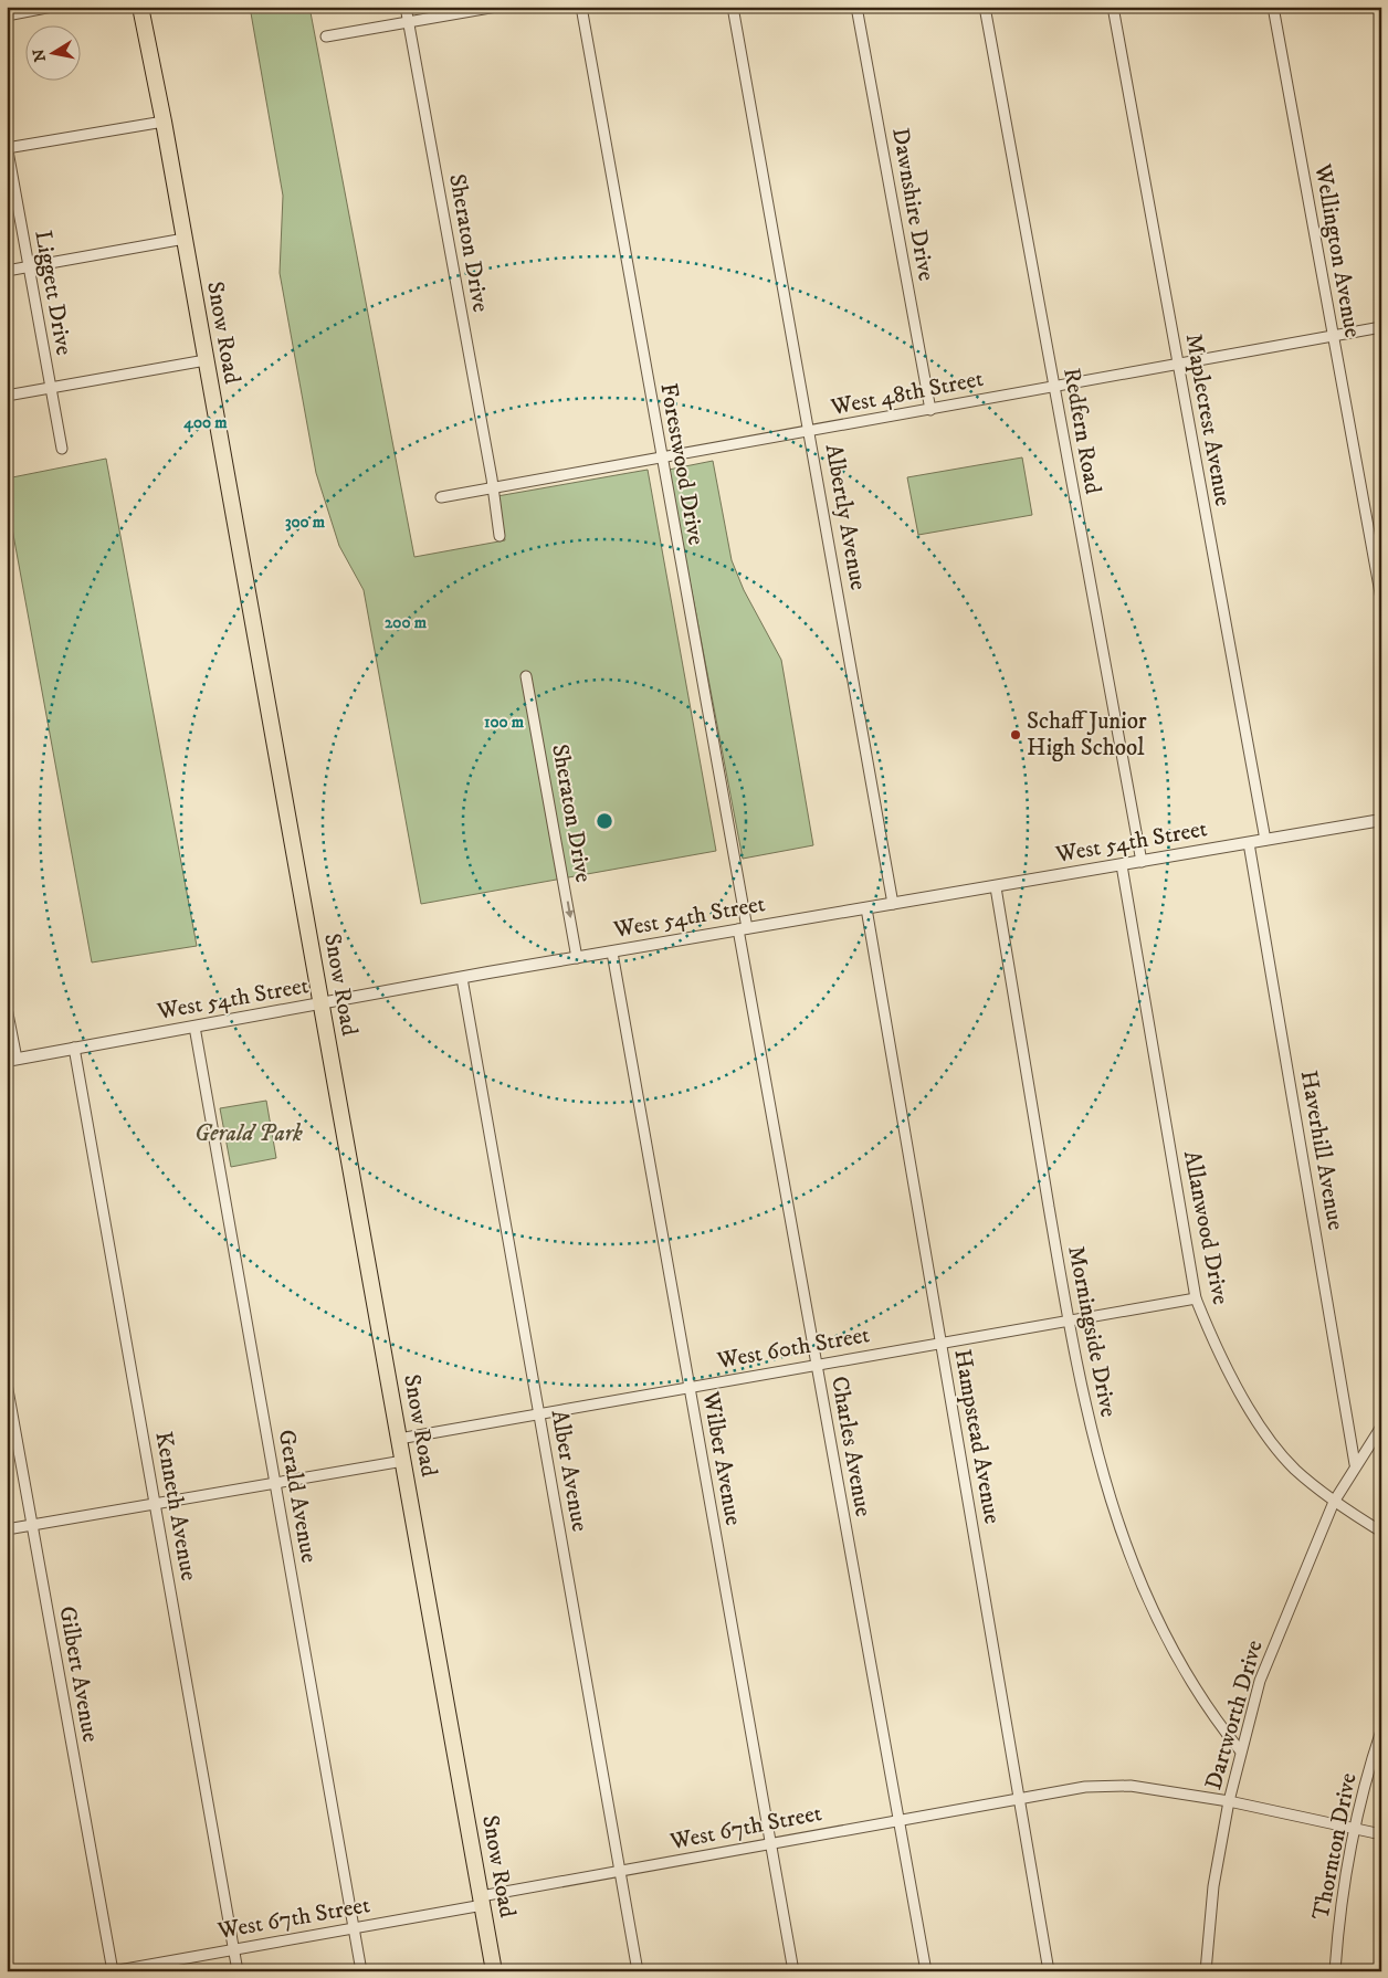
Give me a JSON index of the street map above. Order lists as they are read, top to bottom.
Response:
{
  "streets": {
    "main road": ["Snow Road"],
    "street": [
      "Dawnshire Drive",
      "Sheraton Drive",
      "Wellington Avenue",
      "Liggett Drive",
      "West 48th Street",
      "Maplecrest Avenue",
      "Redfern Road",
      "Forestwood Drive",
      "Albertly Avenue",
      "West 54th Street",
      "Haverhill Avenue",
      "Allanwood Drive",
      "Morningside Drive",
      "West 60th Street",
      "Hampstead Avenue",
      "Charles Avenue",
      "Wilber Avenue",
      "Alber Avenue",
      "Gerald Avenue",
      "Kenneth Avenue",
      "Gilbert Avenue",
      "Dartworth Drive",
      "West 67th Street",
      "Thornton Drive"
    ]
  },
  "crossings": [
    ["Dawnshire Drive", "West 48th Street"],
    ["Sheraton Drive", "West 48th Street"],
    ["Sheraton Drive", "West 54th Street"],
    ["Wellington Avenue", "West 48th Street"],
    ["Snow Road", "West 54th Street"],
    ["Snow Road", "West 60th Street"],
    ["Snow Road", "West 67th Street"],
    ["West 48th Street", "Maplecrest Avenue"],
    ["West 48th Street", "Redfern Road"],
    ["West 48th Street", "Forestwood Drive"],
    ["West 48th Street", "Albertly Avenue"],
    ["Maplecrest Avenue", "West 54th Street"],
    ["Redfern Road", "West 54th Street"],
    ["Forestwood Drive", "West 54th Street"],
    ["Forestwood Drive", "Charles Avenue"],
    ["Albertly Avenue", "West 54th Street"],
    ["West 54th Street", "Haverhill Avenue"],
    ["West 54th Street", "Allanwood Drive"],
    ["West 54th Street", "Morningside Drive"],
    ["West 54th Street", "Hampstead Avenue"],
    ["West 54th Street", "Charles Avenue"],
    ["West 54th Street", "Wilber Avenue"],
    ["West 54th Street", "Alber Avenue"],
    ["West 54th Street", "Gerald Avenue"],
    ["West 54th Street", "Kenneth Avenue"],
    ["Haverhill Avenue", "Dartworth Drive"],
    ["Allanwood Drive", "West 60th Street"],
    ["Allanwood Drive", "Dartworth Drive"],
    ["Morningside Drive", "West 60th Street"],
    ["Morningside Drive", "Dartworth Drive"],
    ["West 60th Street", "Hampstead Avenue"],
    ["West 60th Street", "Charles Avenue"],
    ["West 60th Street", "Wilber Avenue"],
    ["West 60th Street", "Alber Avenue"],
    ["Hampstead Avenue", "West 67th Street"],
    ["Charles Avenue", "West 67th Street"],
    ["Wilber Avenue", "West 67th Street"],
    ["Alber Avenue", "West 67th Street"],
    ["Gerald Avenue", "West 67th Street"],
    ["Kenneth Avenue", "West 67th Street"],
    ["Gilbert Avenue", "West 67th Street"],
    ["Dartworth Drive", "West 67th Street"],
    ["West 67th Street", "Thornton Drive"]
  ],
  "parks": ["Gerald Park"],
  "places": ["Schaff Junior High School"],
  "north": "left",
  "rings": [
    "400 m",
    "300 m",
    "200 m",
    "100 m"
  ]
}
